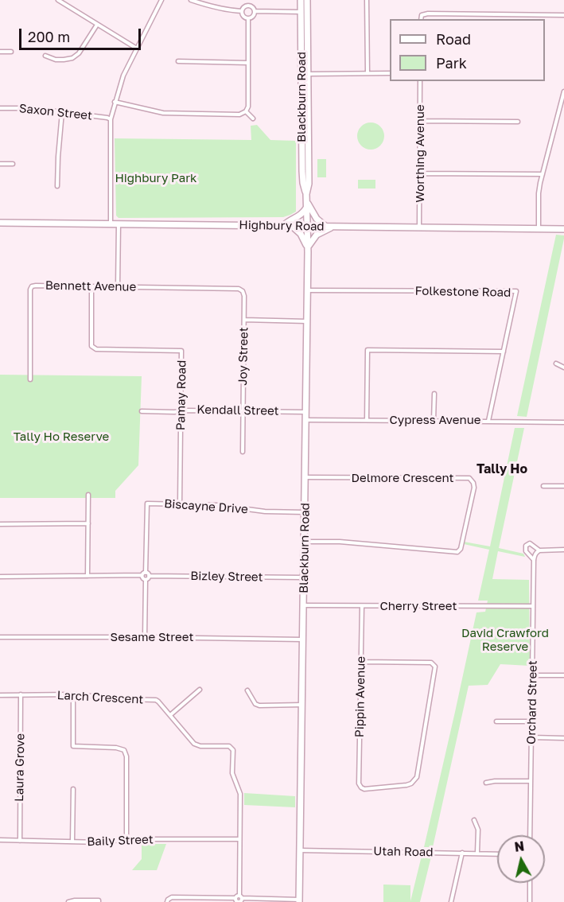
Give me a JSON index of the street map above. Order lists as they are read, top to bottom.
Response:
{
  "streets": {
    "main road": ["Blackburn Road", "Highbury Road"],
    "street": [
      "Saxon Street",
      "Worthing Avenue",
      "Bennett Avenue",
      "Folkestone Road",
      "Joy Street",
      "Pamay Road",
      "Kendall Street",
      "Cypress Avenue",
      "Delmore Crescent",
      "Biscayne Drive",
      "Bizley Street",
      "Cherry Street",
      "Sesame Street",
      "Pippin Avenue",
      "Larch Crescent",
      "Orchard Street",
      "Laura Grove",
      "Baily Street",
      "Utah Road"
    ]
  },
  "crossings": [
    ["Blackburn Road", "Highbury Road"],
    ["Blackburn Road", "Folkestone Road"],
    ["Blackburn Road", "Kendall Street"],
    ["Blackburn Road", "Cypress Avenue"],
    ["Blackburn Road", "Delmore Crescent"],
    ["Blackburn Road", "Biscayne Drive"],
    ["Blackburn Road", "Bizley Street"],
    ["Blackburn Road", "Cherry Street"],
    ["Blackburn Road", "Sesame Street"],
    ["Blackburn Road", "Utah Road"],
    ["Worthing Avenue", "Highbury Road"],
    ["Bennett Avenue", "Joy Street"],
    ["Bennett Avenue", "Pamay Road"],
    ["Folkestone Road", "Cypress Avenue"],
    ["Joy Street", "Kendall Street"],
    ["Pamay Road", "Kendall Street"],
    ["Pamay Road", "Biscayne Drive"],
    ["Biscayne Drive", "Bizley Street"],
    ["Cherry Street", "Pippin Avenue"],
    ["Cherry Street", "Orchard Street"],
    ["Larch Crescent", "Laura Grove"],
    ["Larch Crescent", "Baily Street"],
    ["Laura Grove", "Baily Street"]
  ],
  "districts": ["Tally Ho"],
  "parks": ["Highbury Park", "Tally Ho Reserve", "David Crawford Reserve"],
  "legend": ["Road", "Park"],
  "scale_bar": "200 m",
  "north": "top"
}
